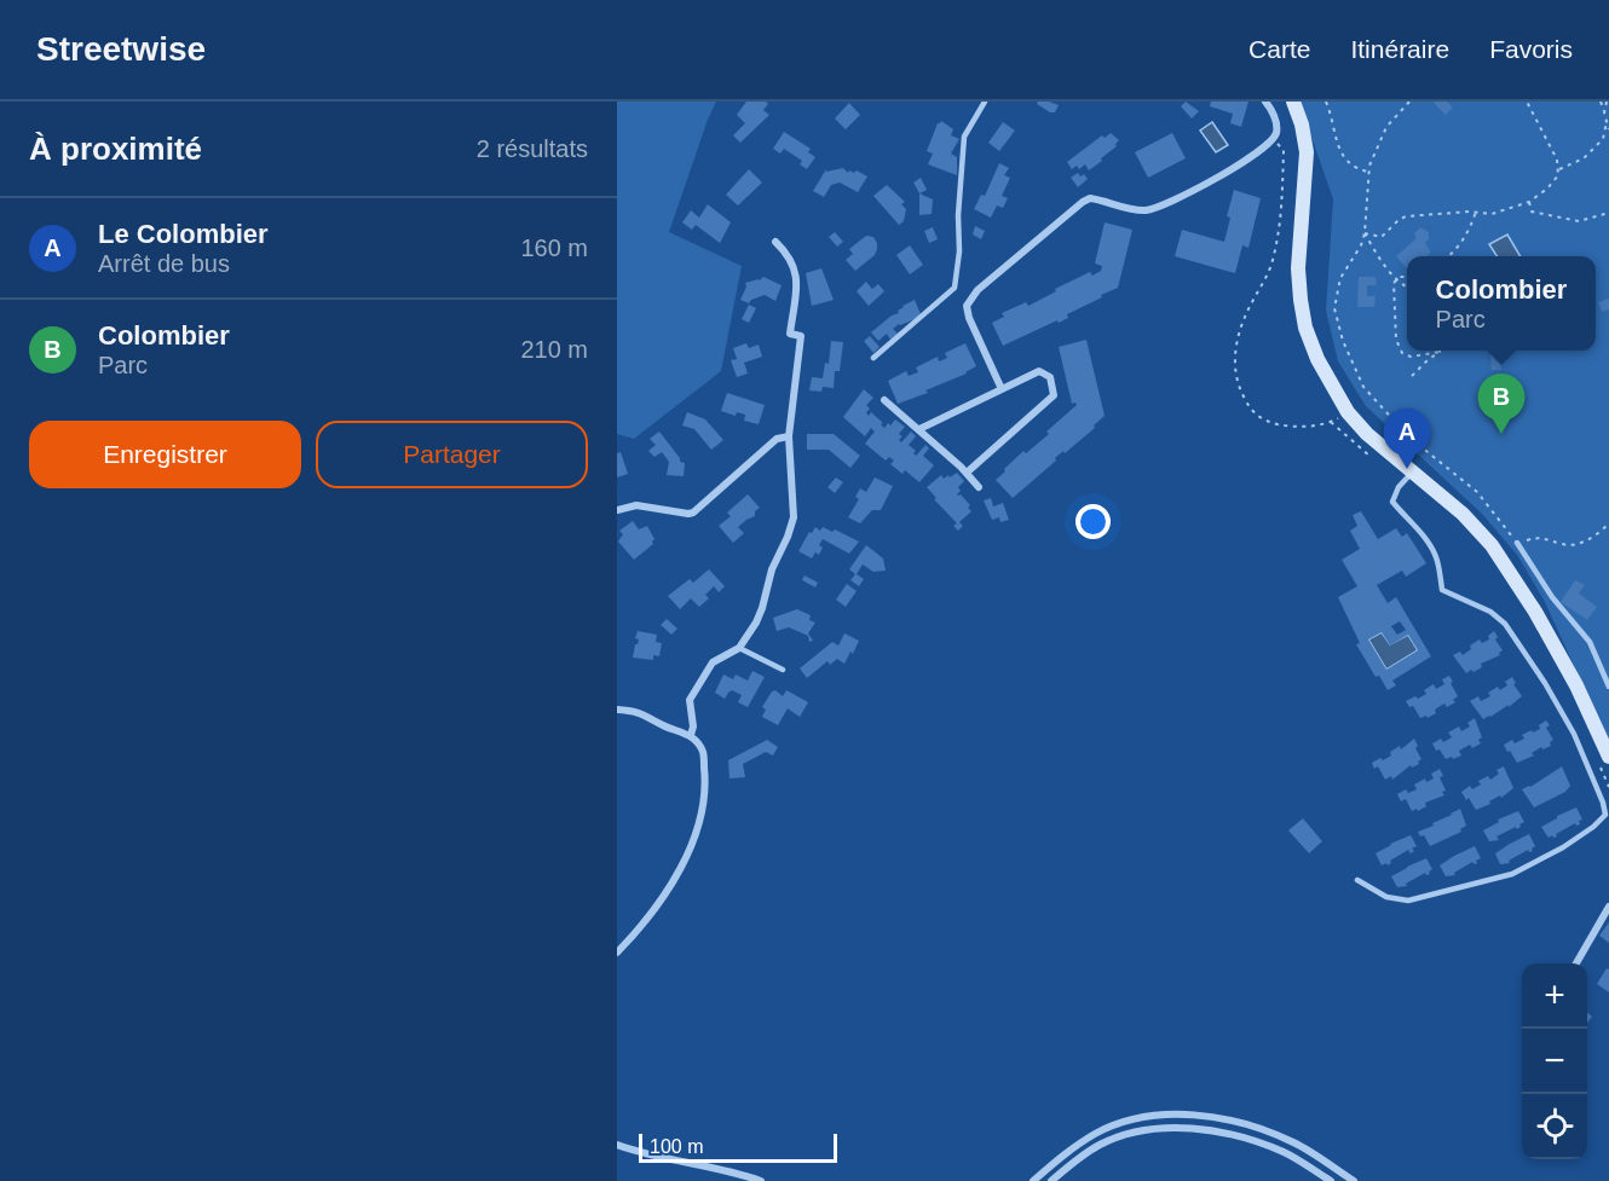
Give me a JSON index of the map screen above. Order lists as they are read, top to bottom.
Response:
{
  "scale_bar": "100 m",
  "page": {
    "header": "Streetwise",
    "nav": ["Carte", "Itinéraire", "Favoris"],
    "heading": ["À proximité", "2 résultats"],
    "list": [
      {
        "mark": "A",
        "name": "Le Colombier",
        "note": "Arrêt de bus",
        "value": "160 m"
      },
      {
        "mark": "B",
        "name": "Colombier",
        "note": "Parc",
        "value": "210 m"
      }
    ],
    "popup": ["Colombier", "Parc"],
    "pins": ["B", "A"],
    "buttons": ["Enregistrer", "Partager"],
    "map_buttons": ["+", "−"],
    "scale": "100 m"
  }
}
